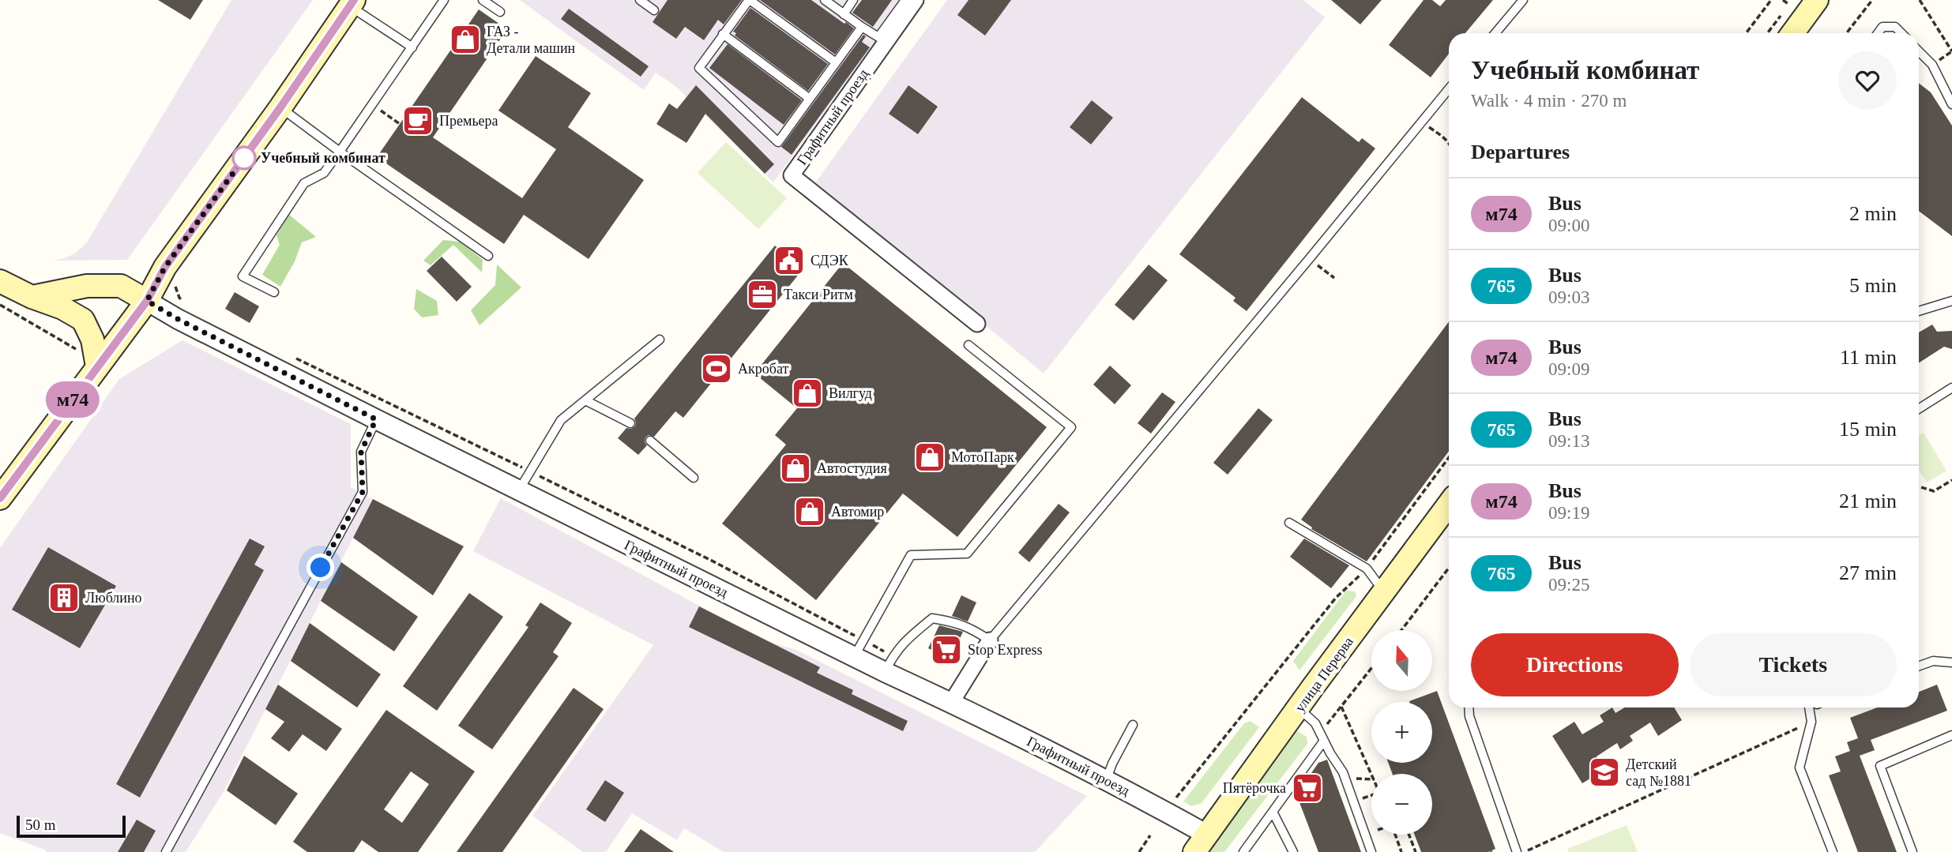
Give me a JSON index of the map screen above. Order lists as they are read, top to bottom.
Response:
{
  "streets": {
    "main road": ["улица Перерва"],
    "street": ["Графитный проезд"]
  },
  "crossings": [
    ["Графитный проезд", "улица Перерва"]
  ],
  "places": {
    "shop": [
      "ГАЗ - Детали машин",
      "Вилгуд",
      "МотоПарк",
      "Автостудия",
      "Автомир"
    ],
    "cafe": ["Премьера"],
    "other": ["Учебный комбинат"],
    "public building": ["СДЭК"],
    "office": ["Такси Ритм"],
    "sports": ["Акробат"],
    "building": ["Люблино"],
    "supermarket": ["Stop Express", "Пятёрочка"],
    "school or university": ["Детский сад №1881"]
  },
  "lines": ["bus line м74"],
  "scale_bar": "50 m",
  "north": "top",
  "page": {
    "on_map": "м74",
    "heading": [
      ["Учебный комбинат", "Walk · 4 min · 270 m"],
      "Departures"
    ],
    "list": [
      {
        "mark": "м74",
        "name": "Bus",
        "note": "09:00",
        "value": "2 min"
      },
      {
        "mark": "765",
        "name": "Bus",
        "note": "09:03",
        "value": "5 min"
      },
      {
        "mark": "м74",
        "name": "Bus",
        "note": "09:09",
        "value": "11 min"
      },
      {
        "mark": "765",
        "name": "Bus",
        "note": "09:13",
        "value": "15 min"
      },
      {
        "mark": "м74",
        "name": "Bus",
        "note": "09:19",
        "value": "21 min"
      },
      {
        "mark": "765",
        "name": "Bus",
        "note": "09:25",
        "value": "27 min"
      }
    ],
    "buttons": ["Directions", "Tickets"],
    "map_buttons": ["+", "−"],
    "scale": "50 m"
  }
}
